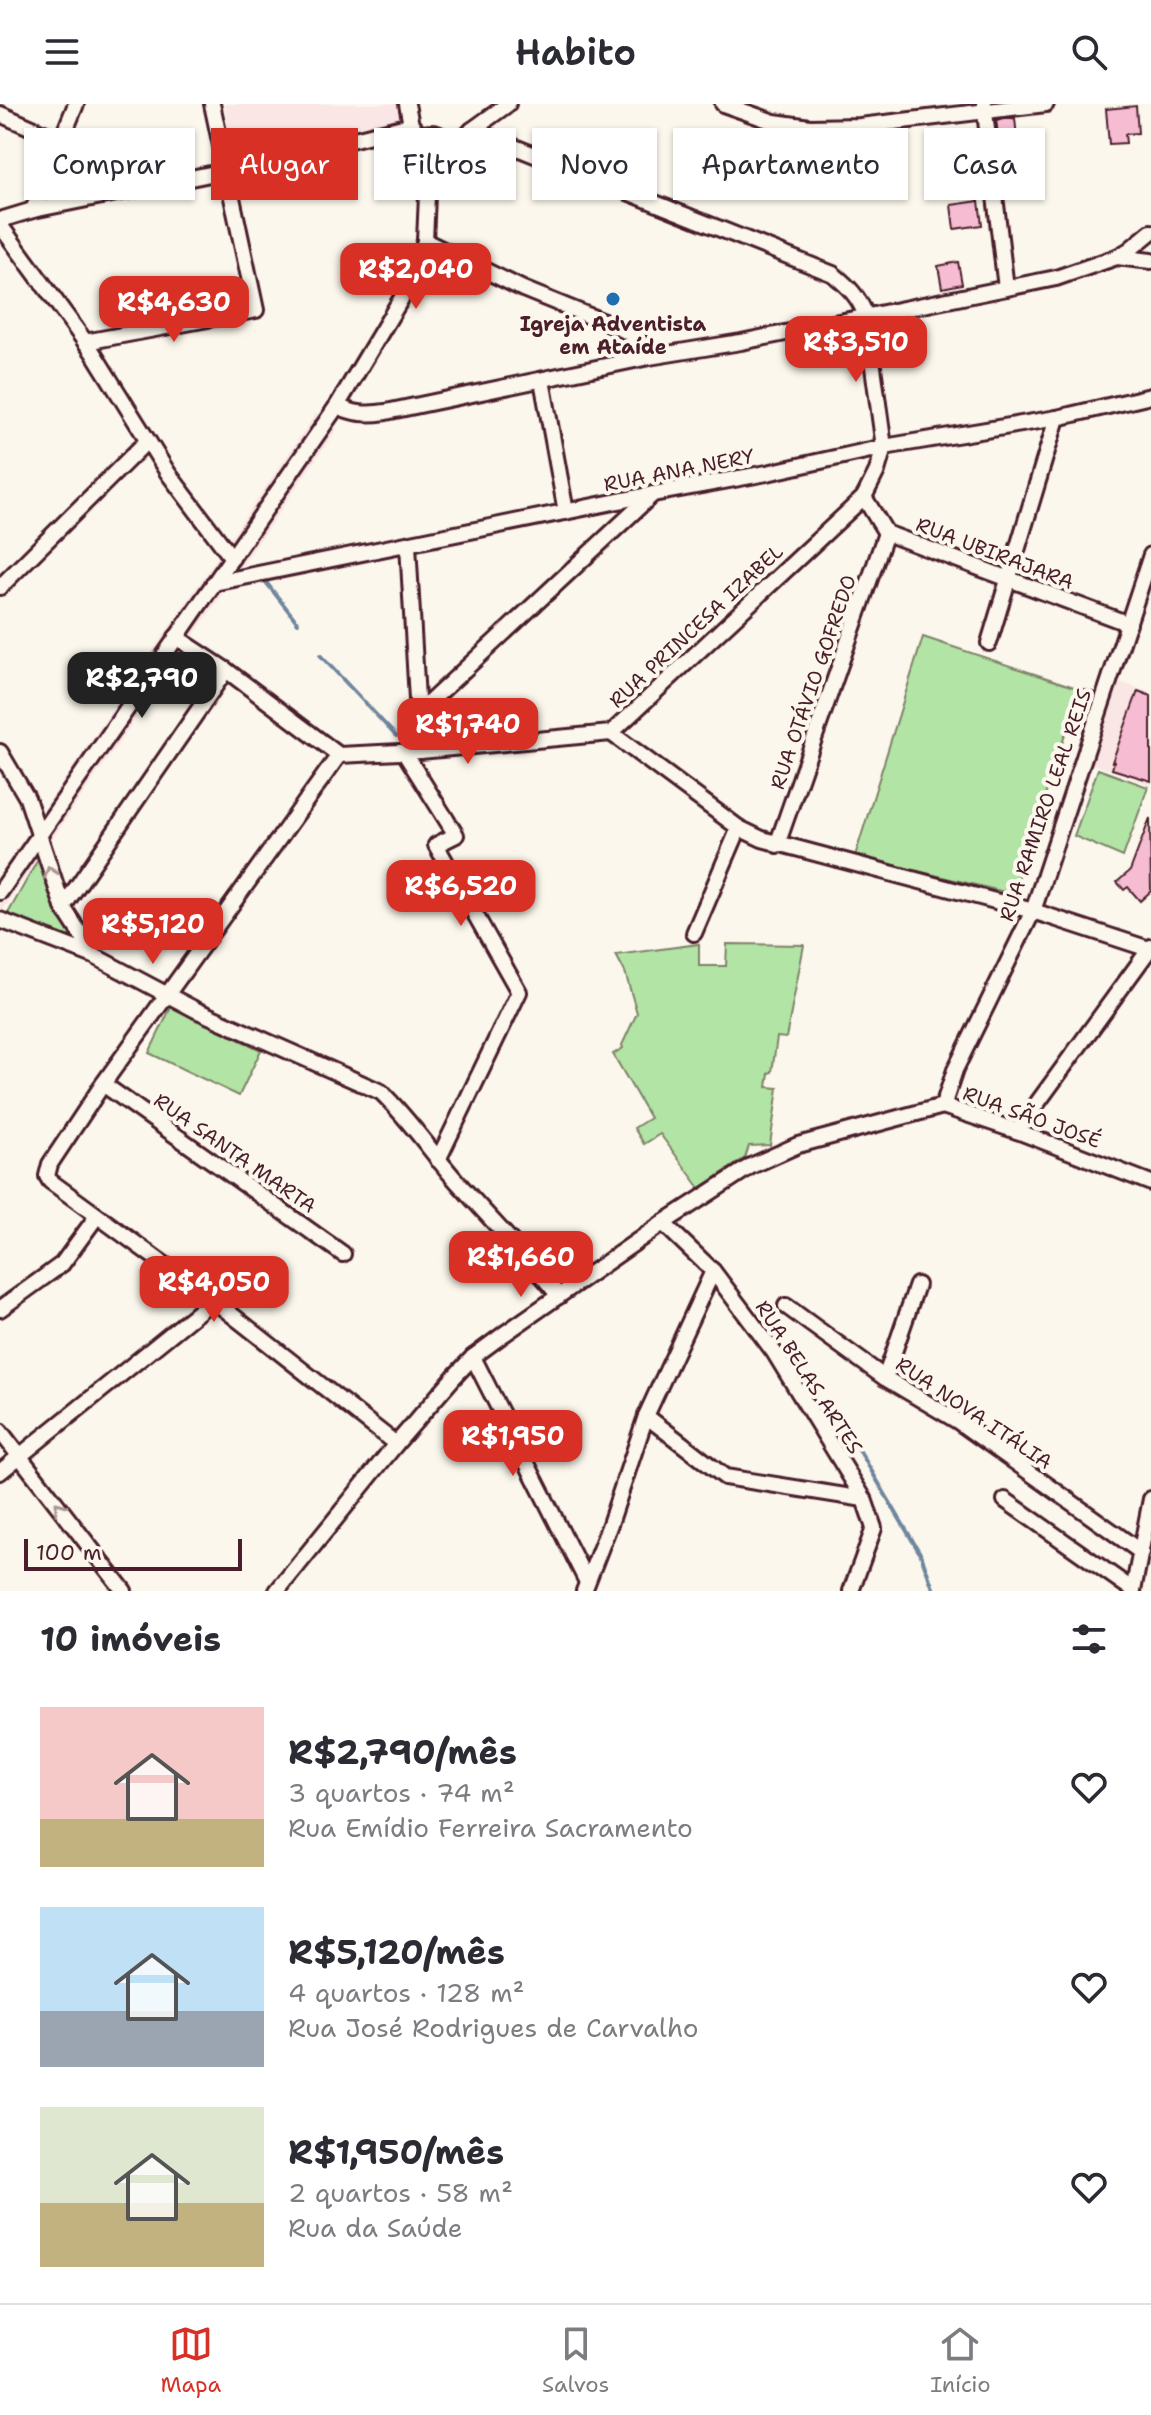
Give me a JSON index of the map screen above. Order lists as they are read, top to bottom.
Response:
{
  "streets": {
    "street": [
      "RUA ANA NERY",
      "RUA UBIRAJARA",
      "RUA PRINCESA IZABEL",
      "RUA OTÁVIO GOFREDO",
      "RUA RAMIRO LEAL REIS",
      "RUA SÃO JOSÉ",
      "RUA SANTA MARTA",
      "RUA BELAS ARTES",
      "RUA NOVA ITÁLIA"
    ]
  },
  "crossings": [
    ["RUA ANA NERY", "RUA PRINCESA IZABEL"],
    ["RUA UBIRAJARA", "RUA PRINCESA IZABEL"],
    ["RUA UBIRAJARA", "RUA OTÁVIO GOFREDO"],
    ["RUA UBIRAJARA", "RUA RAMIRO LEAL REIS"],
    ["RUA RAMIRO LEAL REIS", "RUA SÃO JOSÉ"]
  ],
  "places": ["Igreja Adventista em Ataíde"],
  "scale_bar": "100 m",
  "page": {
    "header": "Habito",
    "chip": [
      "Comprar",
      "Alugar",
      "Filtros",
      "Novo",
      "Apartamento",
      "Casa"
    ],
    "price": [
      "R$2,040",
      "R$4,630",
      "R$3,510",
      "R$2,790",
      "R$1,740",
      "R$6,520",
      "R$5,120",
      "R$1,660",
      "R$4,050",
      "R$1,950"
    ],
    "scale": "100 m",
    "heading": "10 imóveis",
    "list": [
      {
        "name": "R$2,790/mês",
        "note": "3 quartos · 74 m² · Rua Emídio Ferreira Sacramento"
      },
      {
        "name": "R$5,120/mês",
        "note": "4 quartos · 128 m² · Rua José Rodrigues de Carvalho"
      },
      {
        "name": "R$1,950/mês",
        "note": "2 quartos · 58 m² · Rua da Saúde"
      }
    ],
    "tabs": ["Mapa", "Salvos", "Início"]
  }
}
